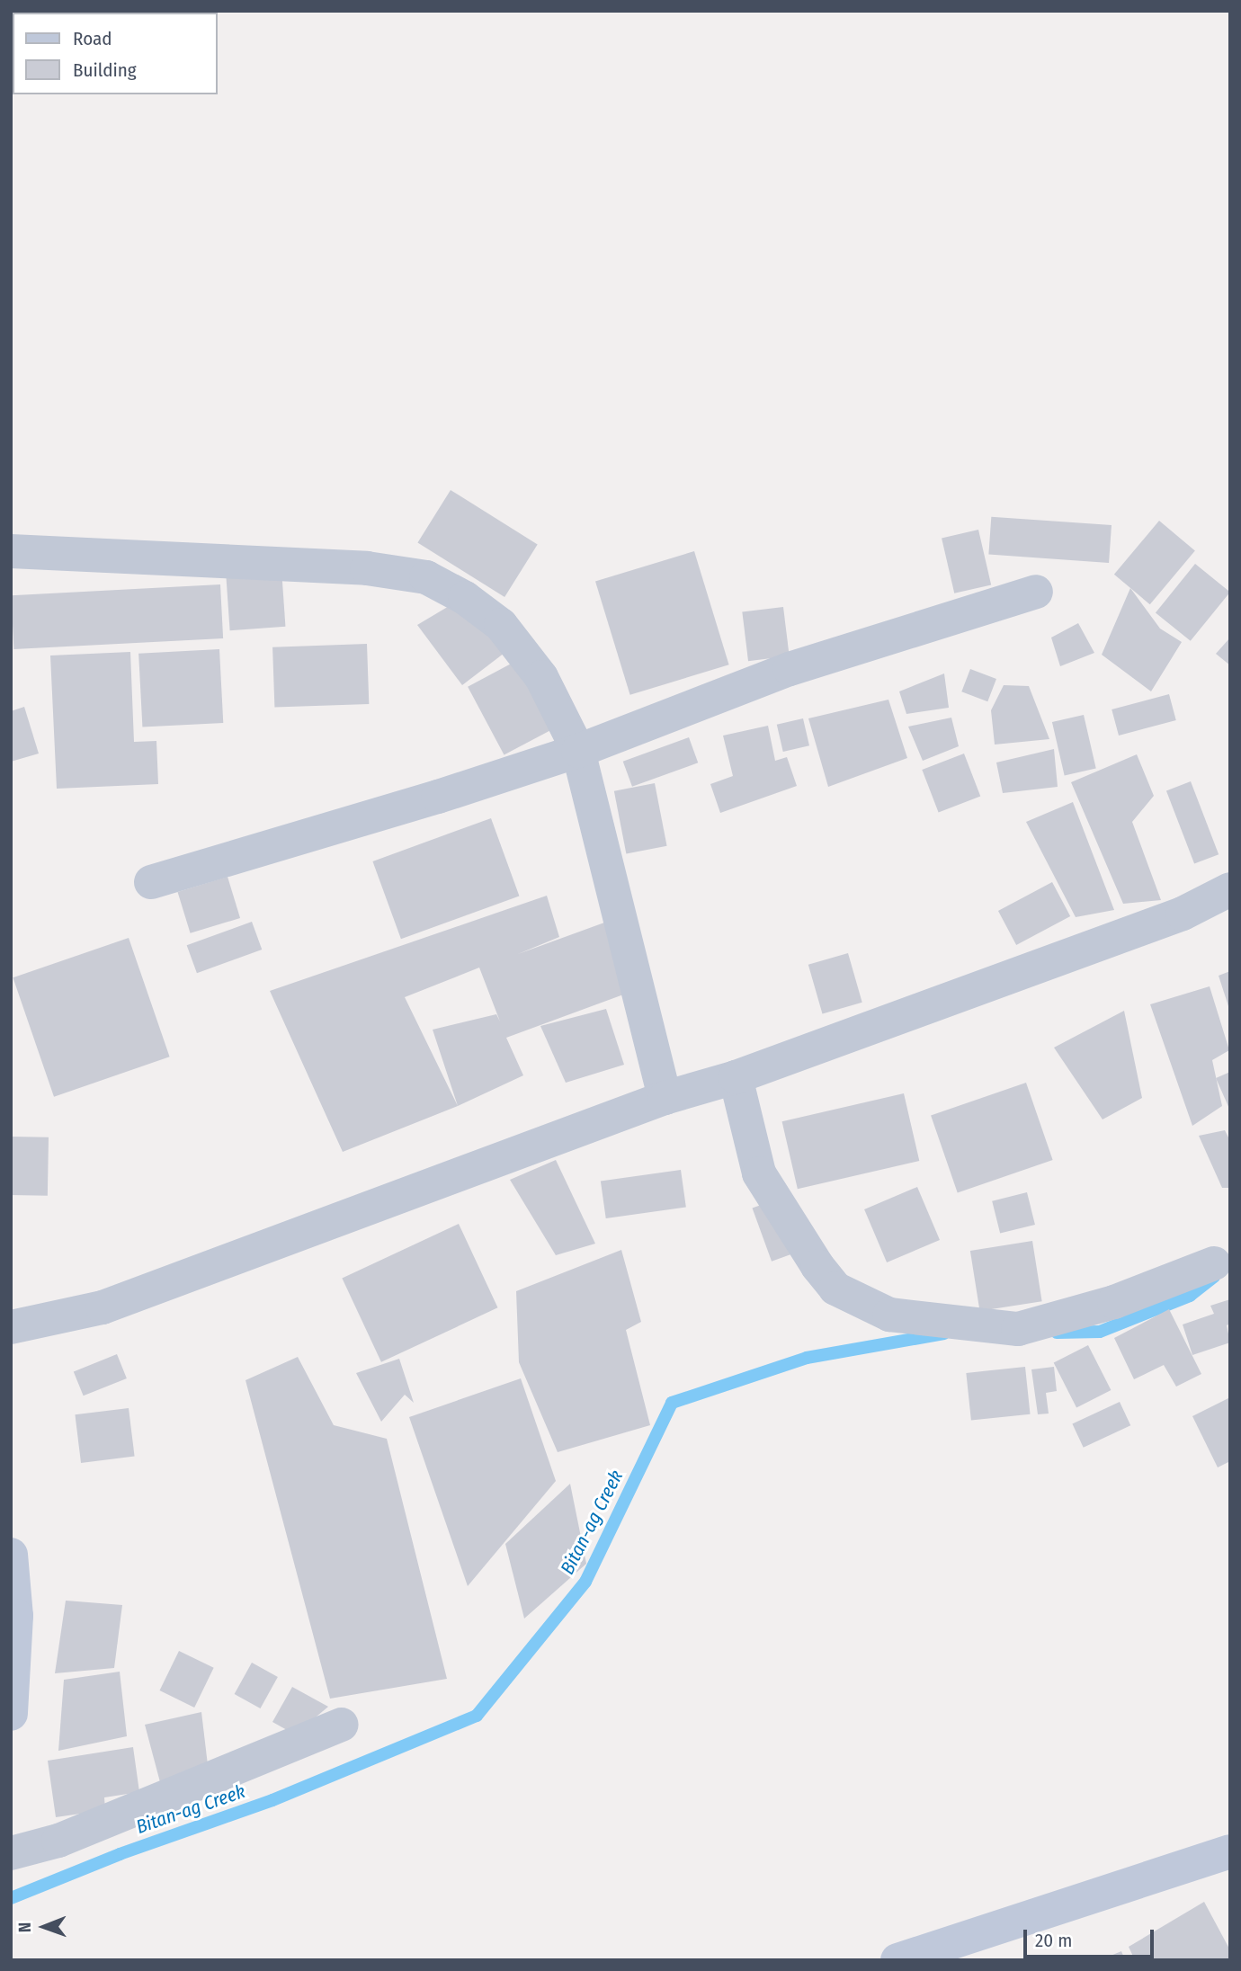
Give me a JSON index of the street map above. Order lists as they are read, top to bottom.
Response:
{
  "water": ["Bitan-ag Creek"],
  "legend": ["Road", "Building"],
  "scale_bar": "20 m",
  "north": "left"
}
